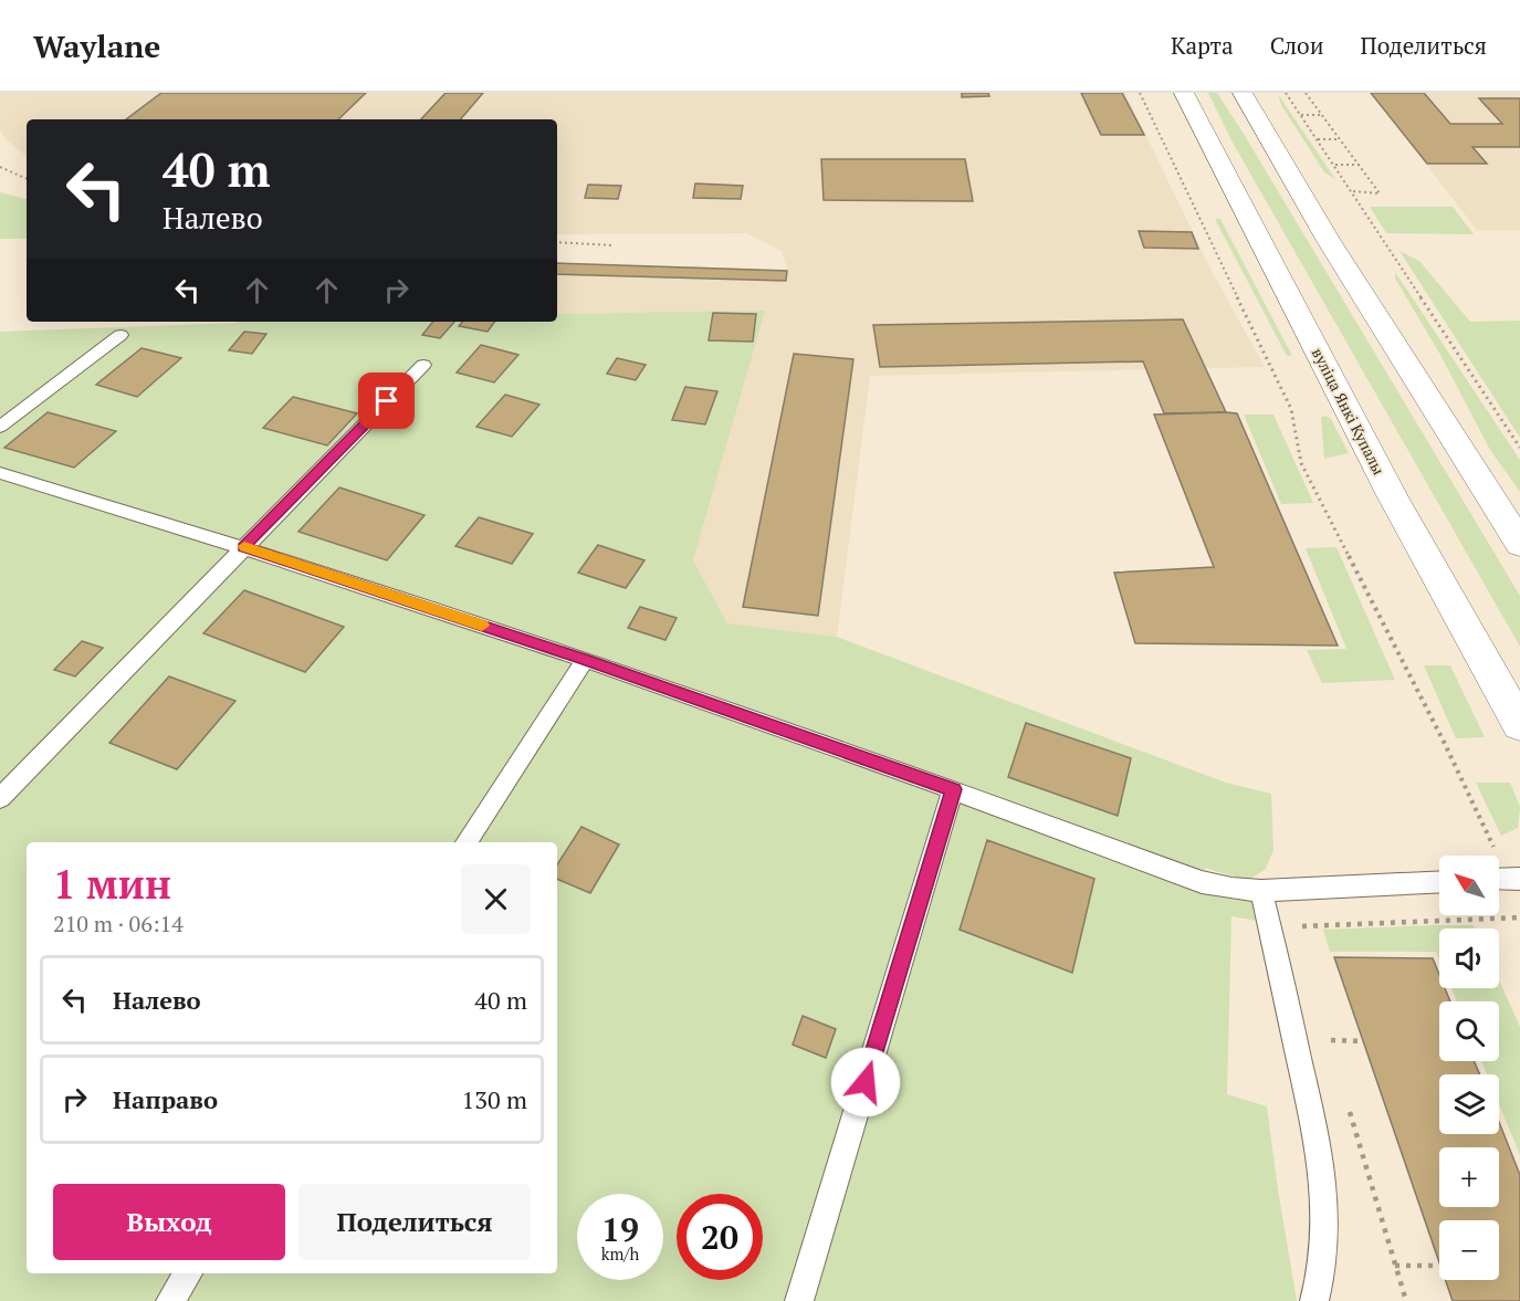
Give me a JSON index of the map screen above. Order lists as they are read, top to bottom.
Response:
{
  "streets": {
    "main road": ["вуліца Янкі Купалы"]
  },
  "north": "top left",
  "page": {
    "header": "Waylane",
    "nav": ["Карта", "Слои", "Поделиться"],
    "turn": ["40 m", "Налево"],
    "heading": ["1 мин", "210 m · 06:14"],
    "map_buttons": ["+", "−"],
    "list": [
      {
        "name": "Налево",
        "value": "40 m"
      },
      {
        "name": "Направо",
        "value": "130 m"
      }
    ],
    "buttons": ["Выход", "Поделиться"],
    "speed": "19 km/h",
    "limit": "20"
  }
}
